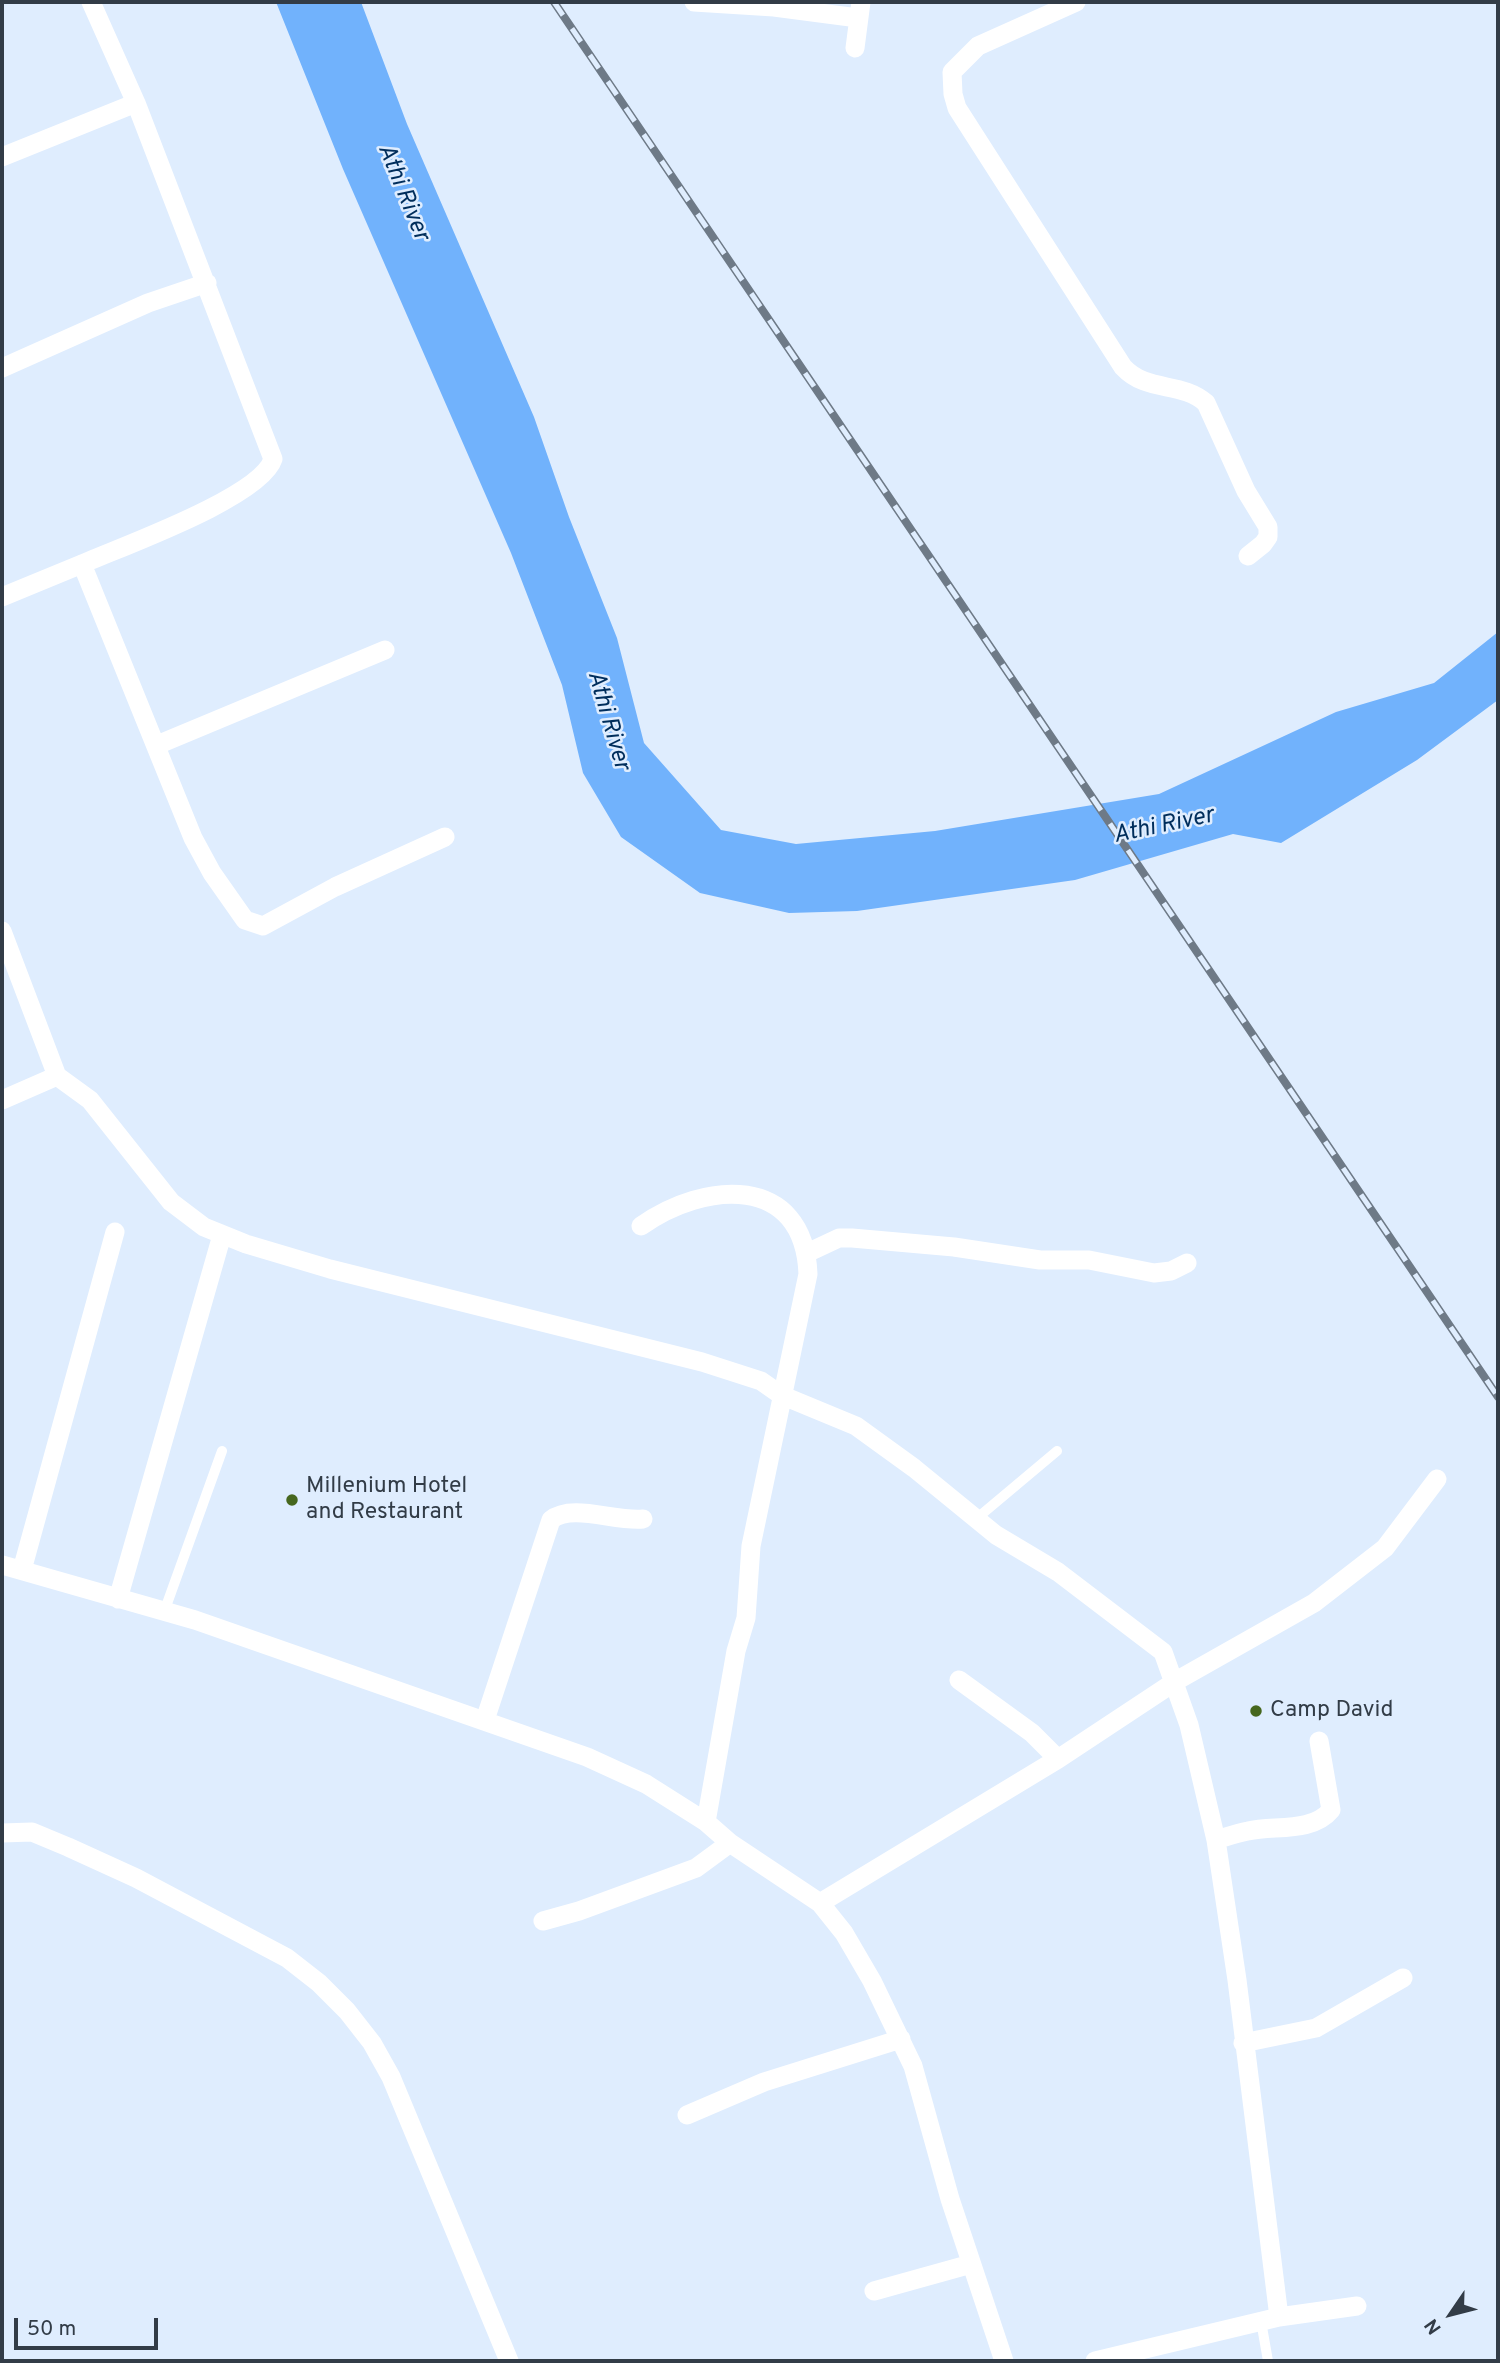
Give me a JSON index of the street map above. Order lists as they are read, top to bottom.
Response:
{
  "water": ["Athi River"],
  "places": ["Millenium Hotel and Restaurant", "Camp David"],
  "scale_bar": "50 m",
  "north": "bottom left"
}
